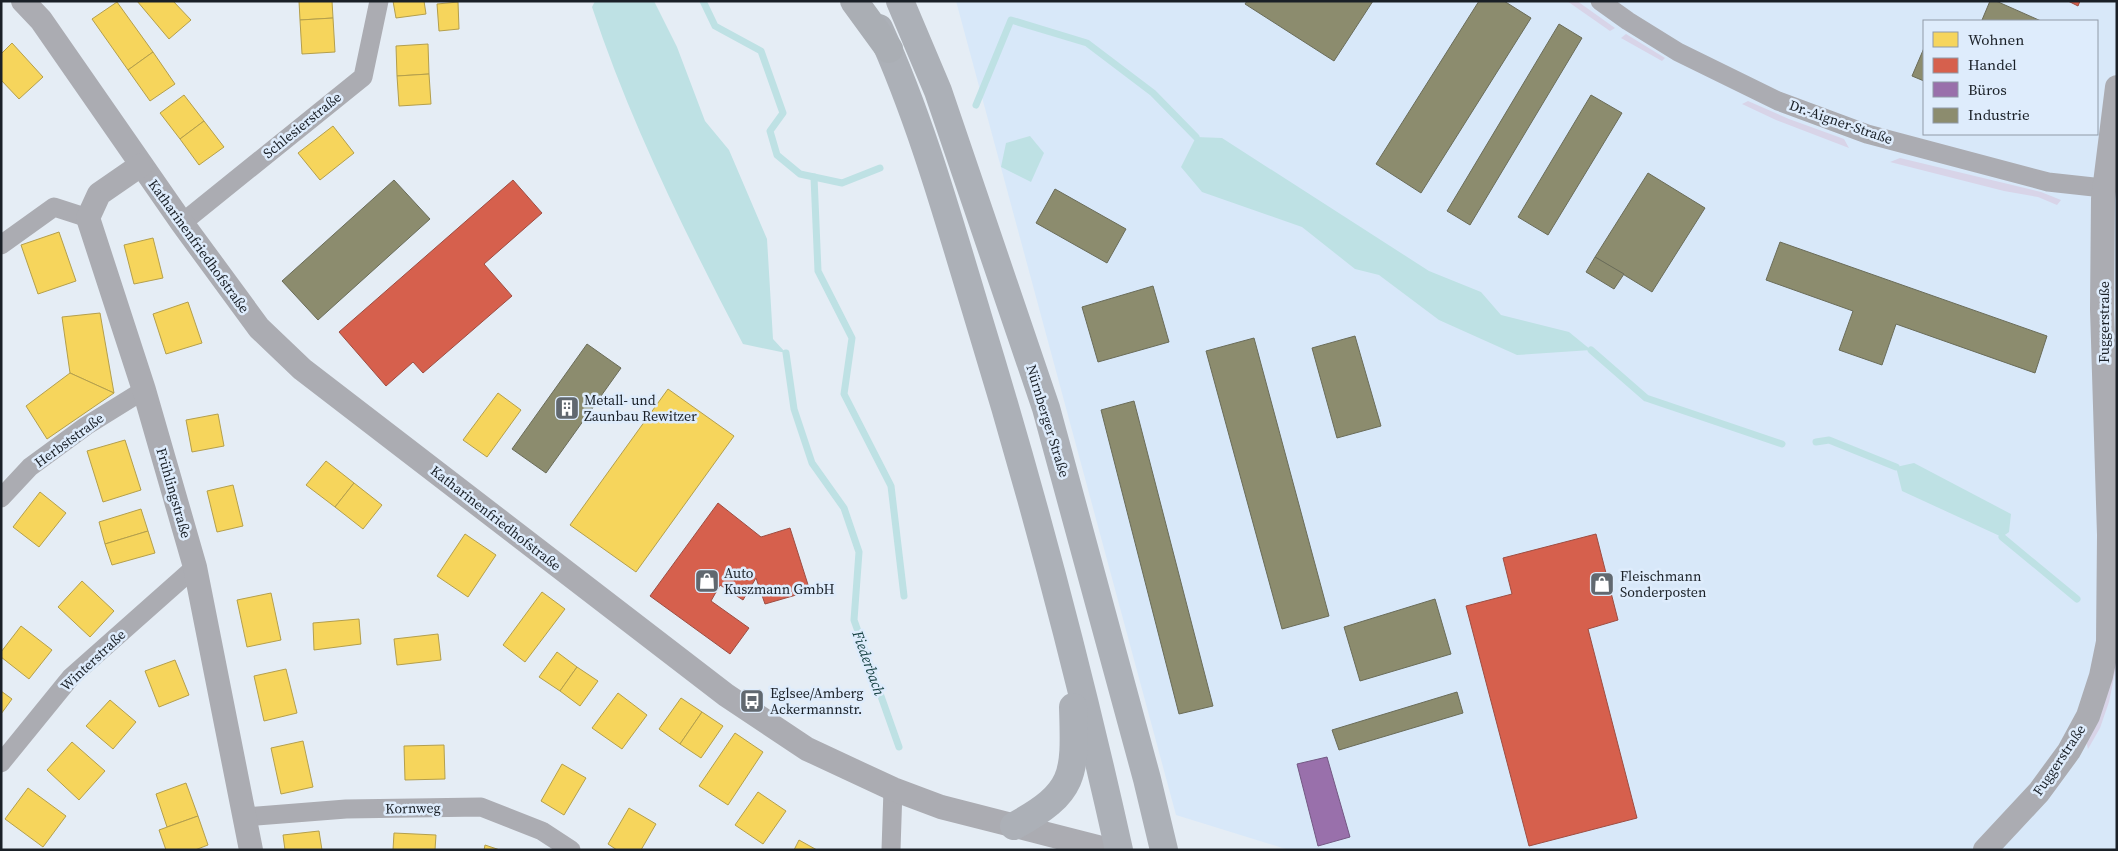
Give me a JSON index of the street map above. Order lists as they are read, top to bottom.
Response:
{
  "streets": {
    "main road": ["Nürnberger Straße"],
    "street": [
      "Dr.-Aigner-Straße",
      "Schlesierstraße",
      "Katharinenfriedhofstraße",
      "Fuggerstraße",
      "Herbststraße",
      "Frühlingstraße",
      "Winterstraße",
      "Kornweg"
    ]
  },
  "crossings": [
    ["Dr.-Aigner-Straße", "Fuggerstraße"],
    ["Schlesierstraße", "Katharinenfriedhofstraße"],
    ["Herbststraße", "Frühlingstraße"],
    ["Frühlingstraße", "Winterstraße"],
    ["Frühlingstraße", "Kornweg"]
  ],
  "water": ["Fiederbach"],
  "places": {
    "building": ["Metall- und Zaunbau Rewitzer"],
    "shop": ["Auto Kuszmann GmbH", "Fleischmann Sonderposten"],
    "bus stop": ["Eglsee/Amberg Ackermannstr."]
  },
  "legend": [
    "Wohnen",
    "Handel",
    "Büros",
    "Industrie"
  ]
}
